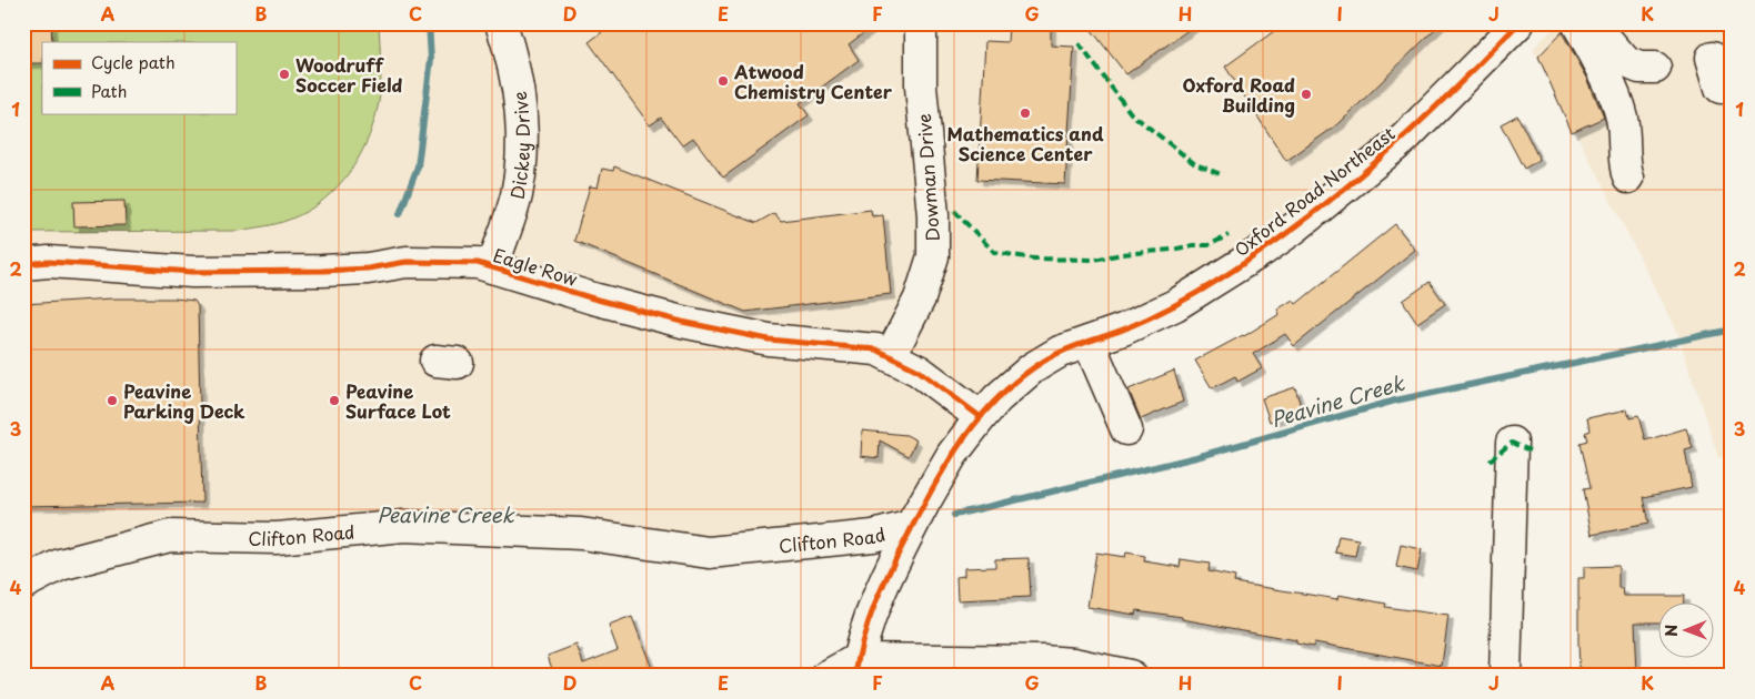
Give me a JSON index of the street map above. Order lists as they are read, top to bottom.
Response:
{
  "streets": {
    "street": [
      "Dickey Drive",
      "Dowman Drive",
      "Oxford Road Northeast",
      "Eagle Row",
      "Clifton Road"
    ]
  },
  "crossings": [
    ["Dickey Drive", "Eagle Row"],
    ["Dowman Drive", "Eagle Row"],
    ["Oxford Road Northeast", "Eagle Row"]
  ],
  "water": ["Peavine Creek"],
  "places": [
    "Woodruff Soccer Field",
    "Atwood Chemistry Center",
    "Oxford Road Building",
    "Mathematics and Science Center",
    "Peavine Parking Deck",
    "Peavine Surface Lot"
  ],
  "legend": ["Cycle path", "Path"],
  "north": "left",
  "grid": {
    "columns": [
      "A",
      "B",
      "C",
      "D",
      "E",
      "F",
      "G",
      "H",
      "I",
      "J",
      "K"
    ],
    "rows": [
      "1",
      "2",
      "3",
      "4"
    ]
  }
}
